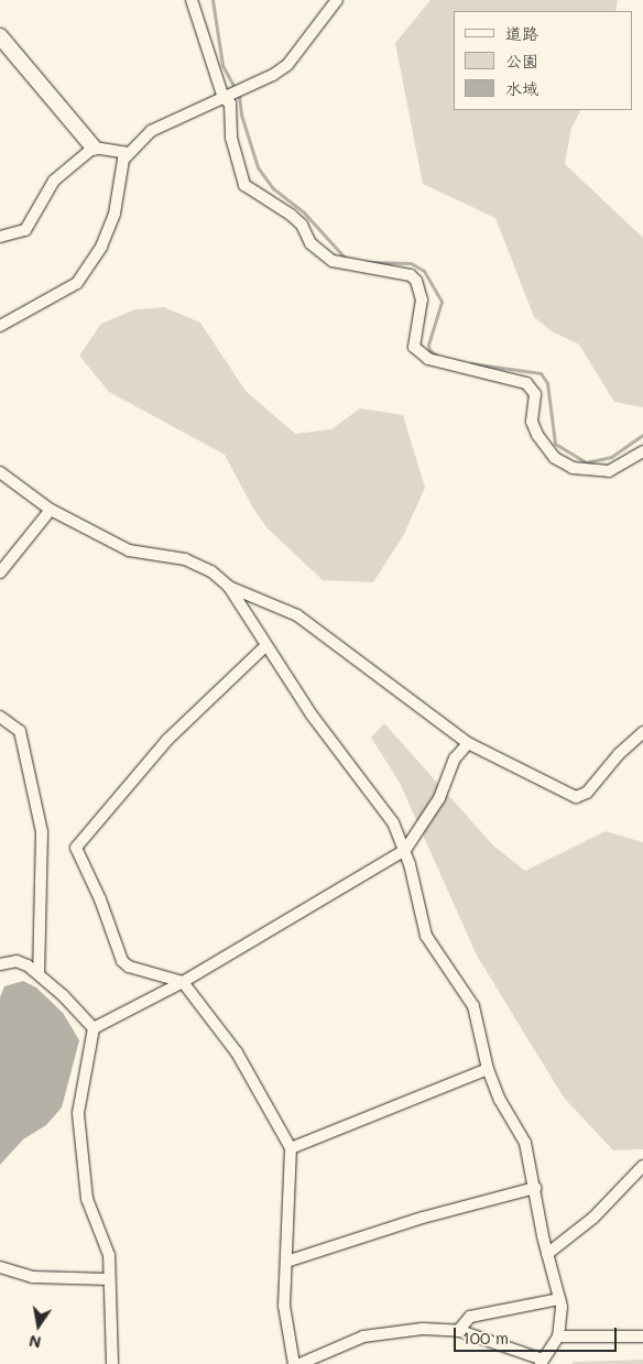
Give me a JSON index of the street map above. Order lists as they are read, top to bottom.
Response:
{
  "legend": ["道路", "公園", "水域"],
  "scale_bar": "100 m",
  "north": "bottom"
}
